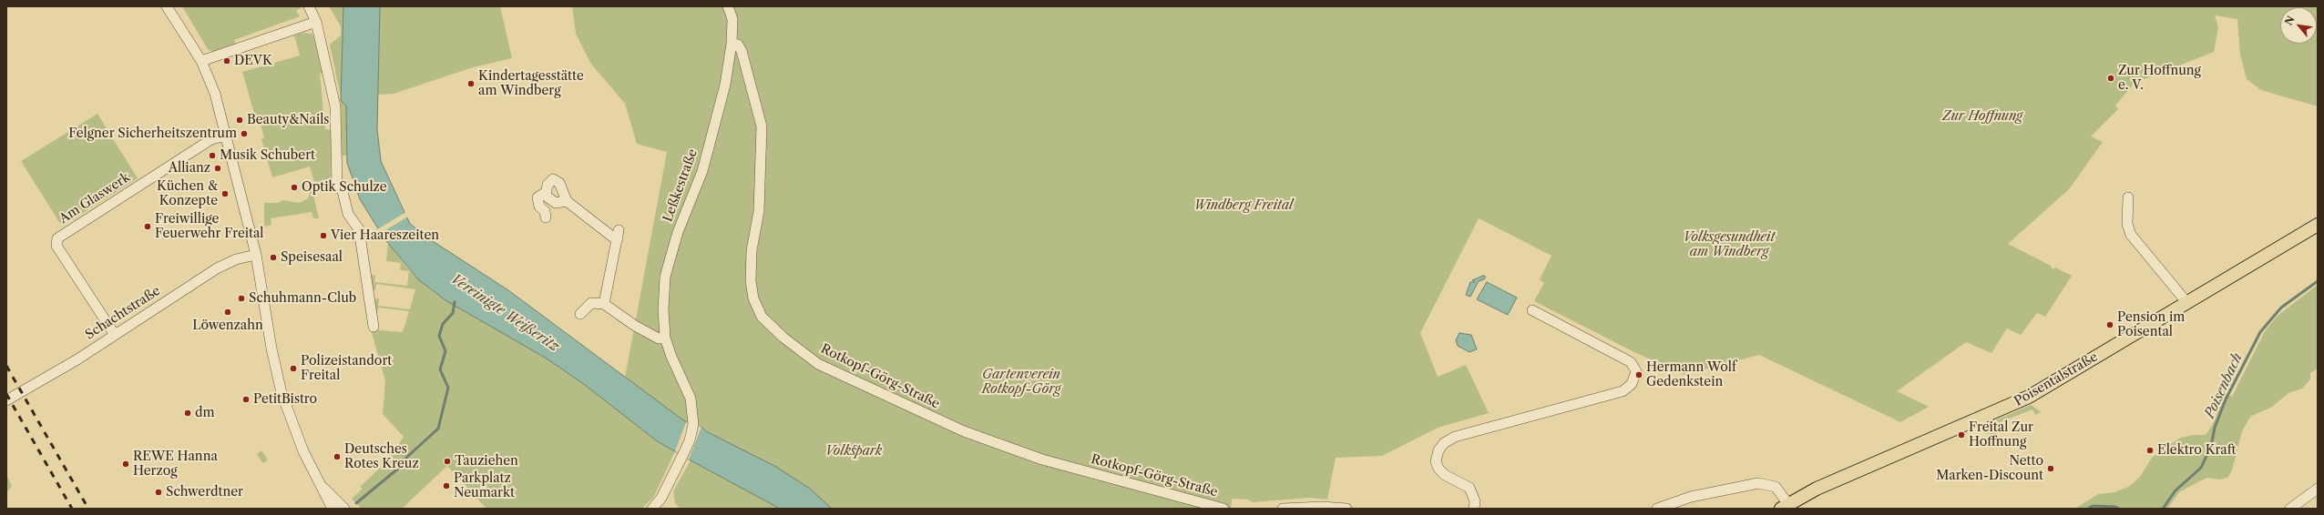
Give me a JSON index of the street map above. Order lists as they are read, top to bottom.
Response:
{
  "streets": {
    "main road": ["Poisentalstraße"],
    "street": [
      "Leßkestraße",
      "Am Glaswerk",
      "Schachtstraße",
      "Rotkopf-Görg-Straße"
    ]
  },
  "crossings": [
    ["Leßkestraße", "Rotkopf-Görg-Straße"],
    ["Am Glaswerk", "Schachtstraße"]
  ],
  "water": ["Vereinigte Weißeritz", "Poisenbach"],
  "parks": [
    "Zur Hoffnung",
    "Windberg Freital",
    "Volksgesundheit am Windberg",
    "Gartenverein Rotkopf-Görg",
    "Volkspark"
  ],
  "places": [
    "DEVK",
    "Zur Hoffnung e. V.",
    "Kindertagesstätte am Windberg",
    "Beauty&Nails",
    "Felgner Sicherheitszentrum",
    "Musik Schubert",
    "Allianz",
    "Optik Schulze",
    "Küchen & Konzepte",
    "Freiwillige Feuerwehr Freital",
    "Vier Haareszeiten",
    "Speisesaal",
    "Schuhmann-Club",
    "Löwenzahn",
    "Pension im Poisental",
    "Polizeistandort Freital",
    "Hermann Wolf Gedenkstein",
    "PetitBistro",
    "dm",
    "Freital Zur Hoffnung",
    "Elektro Kraft",
    "Deutsches Rotes Kreuz",
    "Tauziehen",
    "REWE Hanna Herzog",
    "Netto Marken-Discount",
    "Parkplatz Neumarkt",
    "Schwerdtner"
  ],
  "north": "top left"
}
